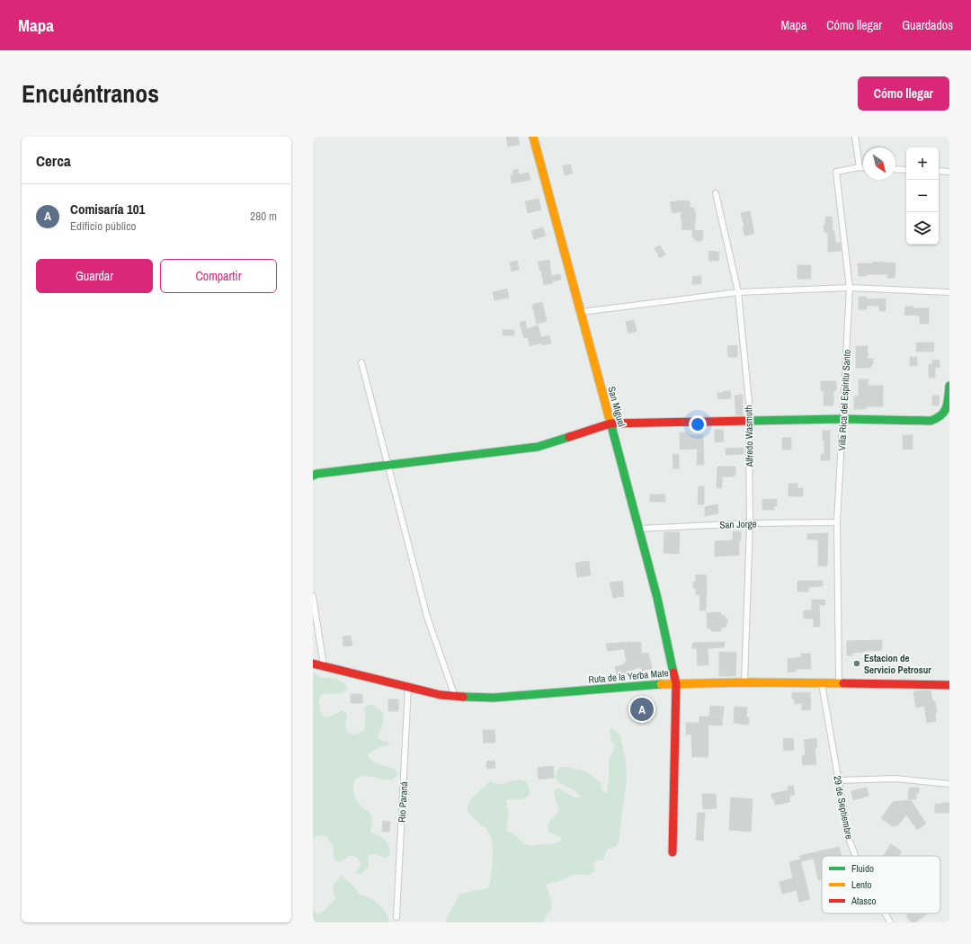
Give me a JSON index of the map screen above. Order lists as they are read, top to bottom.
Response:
{
  "streets": {
    "street": [
      "Villa Rica del Espíritu Santo",
      "San Miguel",
      "Alfredo Wasmuth",
      "San Jorge",
      "Ruta de la Yerba Mate",
      "Rio Paraná",
      "29 de Septiembre"
    ]
  },
  "crossings": [
    ["Villa Rica del Espíritu Santo", "San Jorge"],
    ["Villa Rica del Espíritu Santo", "Ruta de la Yerba Mate"],
    ["San Miguel", "San Jorge"],
    ["San Miguel", "Ruta de la Yerba Mate"],
    ["Alfredo Wasmuth", "San Jorge"],
    ["Alfredo Wasmuth", "Ruta de la Yerba Mate"],
    ["Ruta de la Yerba Mate", "Rio Paraná"],
    ["Ruta de la Yerba Mate", "29 de Septiembre"]
  ],
  "places": ["Estacion de Servicio Petrosur"],
  "legend": ["Fluido", "Lento", "Atasco"],
  "north": "bottom right",
  "page": {
    "header": "Mapa",
    "nav": ["Mapa", "Cómo llegar", "Guardados"],
    "title": "Encuéntranos",
    "buttons": [
      "Cómo llegar",
      ["Guardar", "Compartir"]
    ],
    "heading": "Cerca",
    "map_buttons": ["+", "−"],
    "list": [
      {
        "mark": "A",
        "name": "Comisaría 101",
        "note": "Edificio público",
        "value": "280 m"
      }
    ],
    "pins": "A"
  }
}
